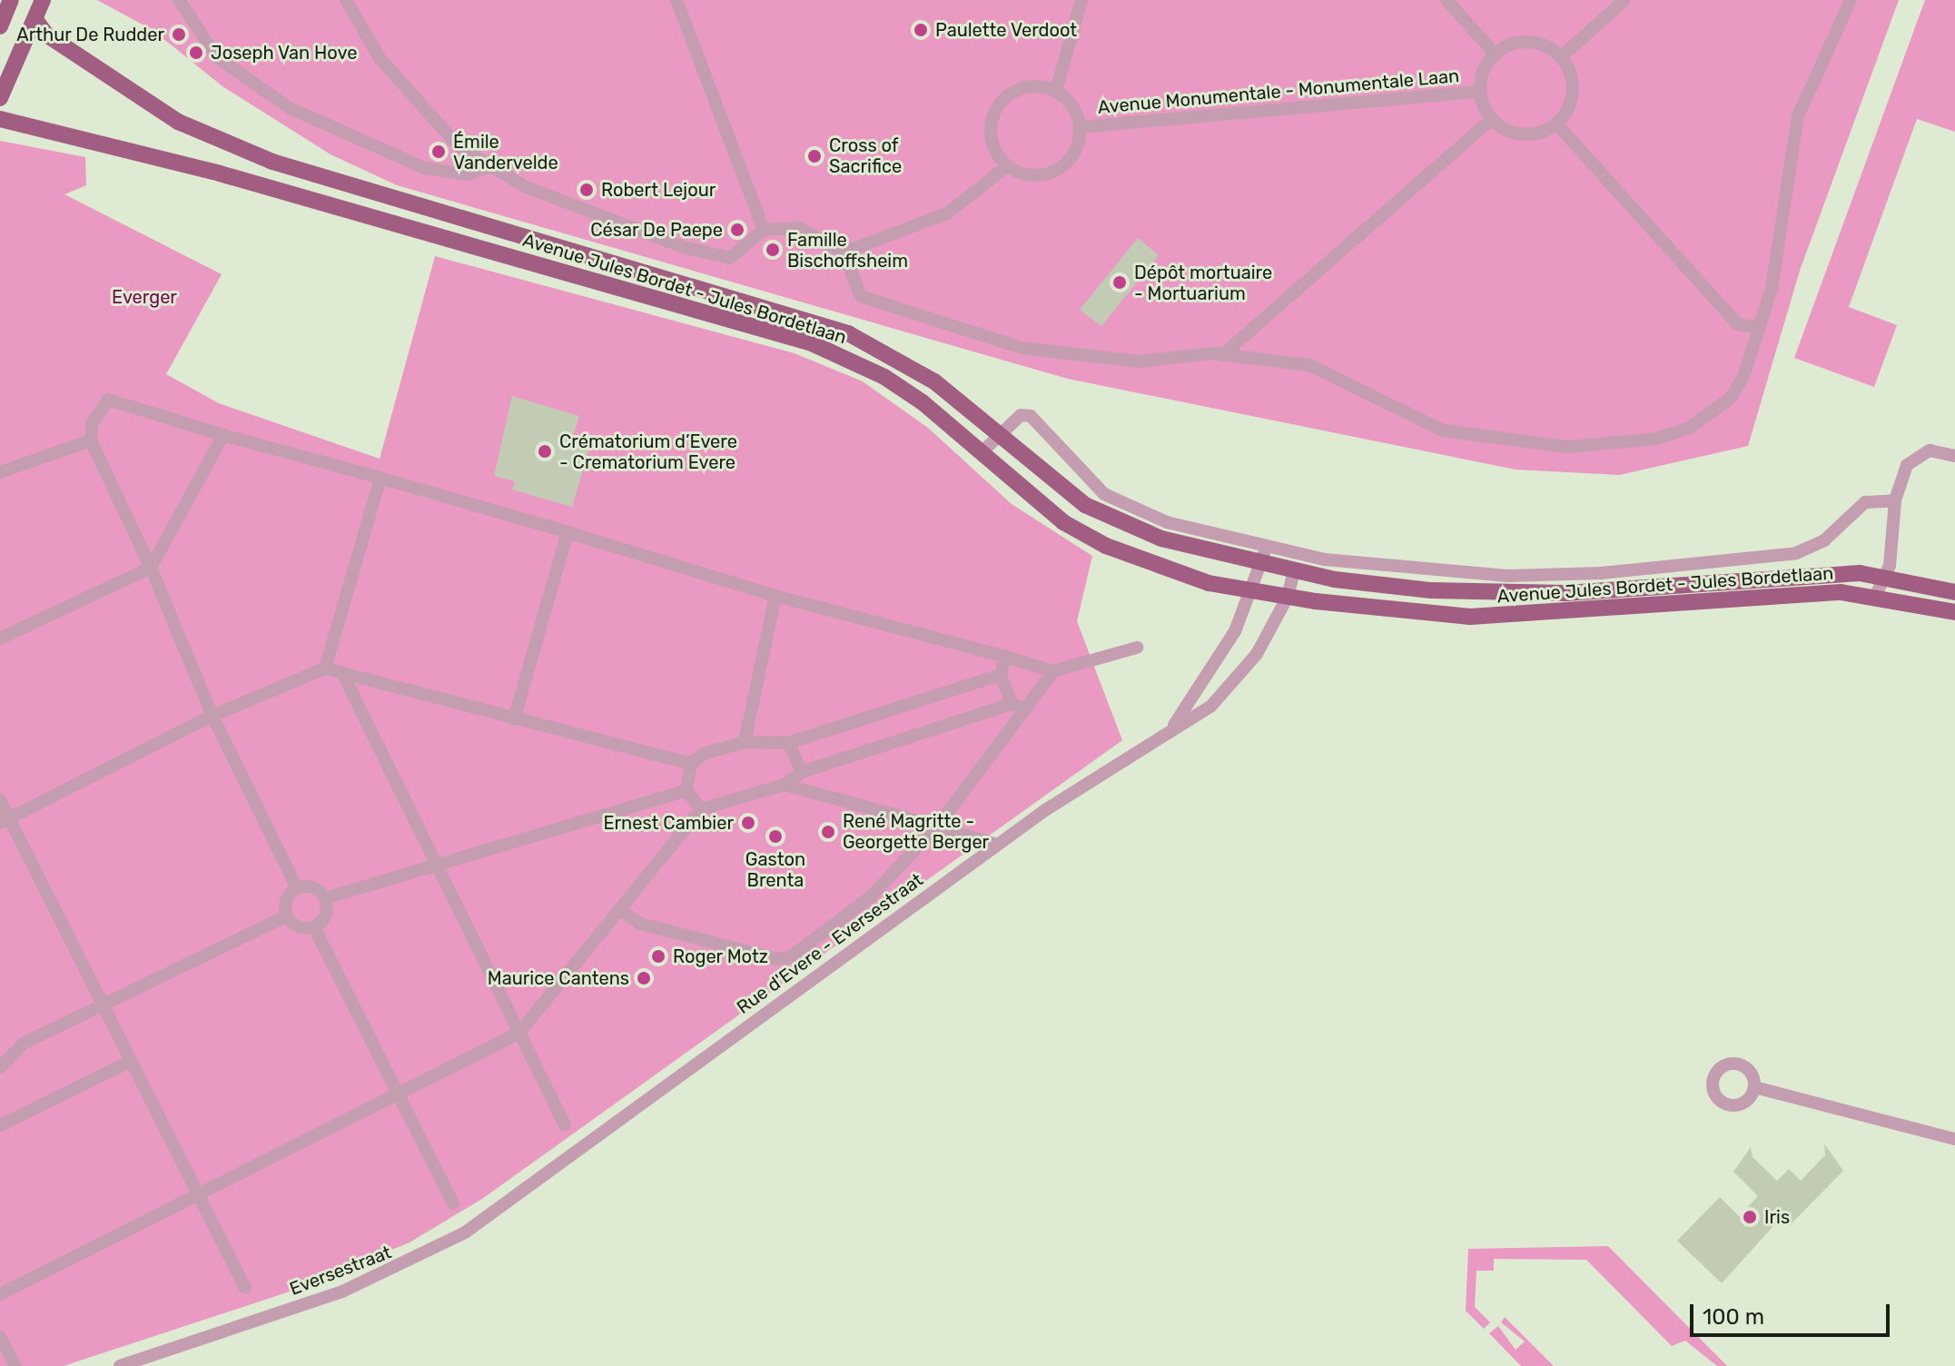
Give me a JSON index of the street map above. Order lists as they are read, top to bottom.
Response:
{
  "streets": {
    "main road": ["Avenue Jules Bordet - Jules Bordetlaan"],
    "street": ["Avenue Monumentale - Monumentale Laan", "Rue d'Evere - Eversestraat", "Eversestraat"]
  },
  "crossings": [
    ["Avenue Jules Bordet - Jules Bordetlaan", "Rue d'Evere - Eversestraat"],
    ["Rue d'Evere - Eversestraat", "Eversestraat"]
  ],
  "parks": ["Everger"],
  "places": [
    "Paulette Verdoot",
    "Arthur De Rudder",
    "Joseph Van Hove",
    "Émile Vandervelde",
    "Cross of Sacrifice",
    "Robert Lejour",
    "César De Paepe",
    "Famille Bischoffsheim",
    "Dépôt mortuaire - Mortuarium",
    "Crématorium d’Evere - Crematorium Evere",
    "Ernest Cambier",
    "René Magritte - Georgette Berger",
    "Gaston Brenta",
    "Roger Motz",
    "Maurice Cantens",
    "Iris"
  ],
  "scale_bar": "100 m"
}
